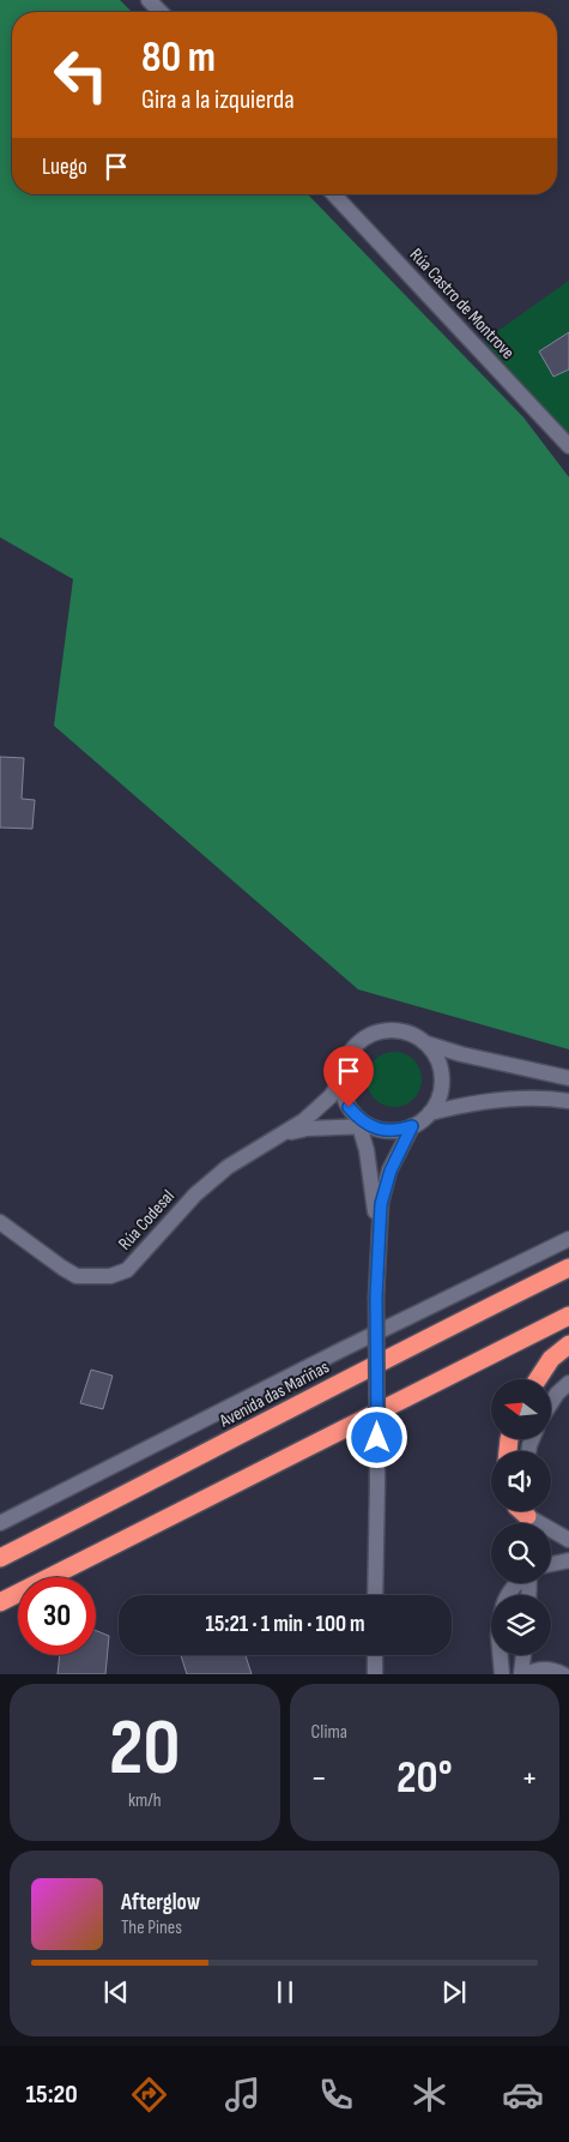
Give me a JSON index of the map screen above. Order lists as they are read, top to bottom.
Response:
{
  "streets": {
    "highway": ["Avenida das Mariñas"],
    "street": ["Rúa Castro de Montrove", "Rúa Codesal"]
  },
  "north": "left",
  "page": {
    "turn": ["80 m", "Gira a la izquierda"],
    "then": "Luego",
    "limit": "30",
    "trip": "15:21 · 1 min · 100 m",
    "tile": [
      ["20", "km/h"],
      "Clima"
    ],
    "heat": ["−", "20°", "+"],
    "song": ["Afterglow", "The Pines"],
    "tabs": "15:20"
  }
}
